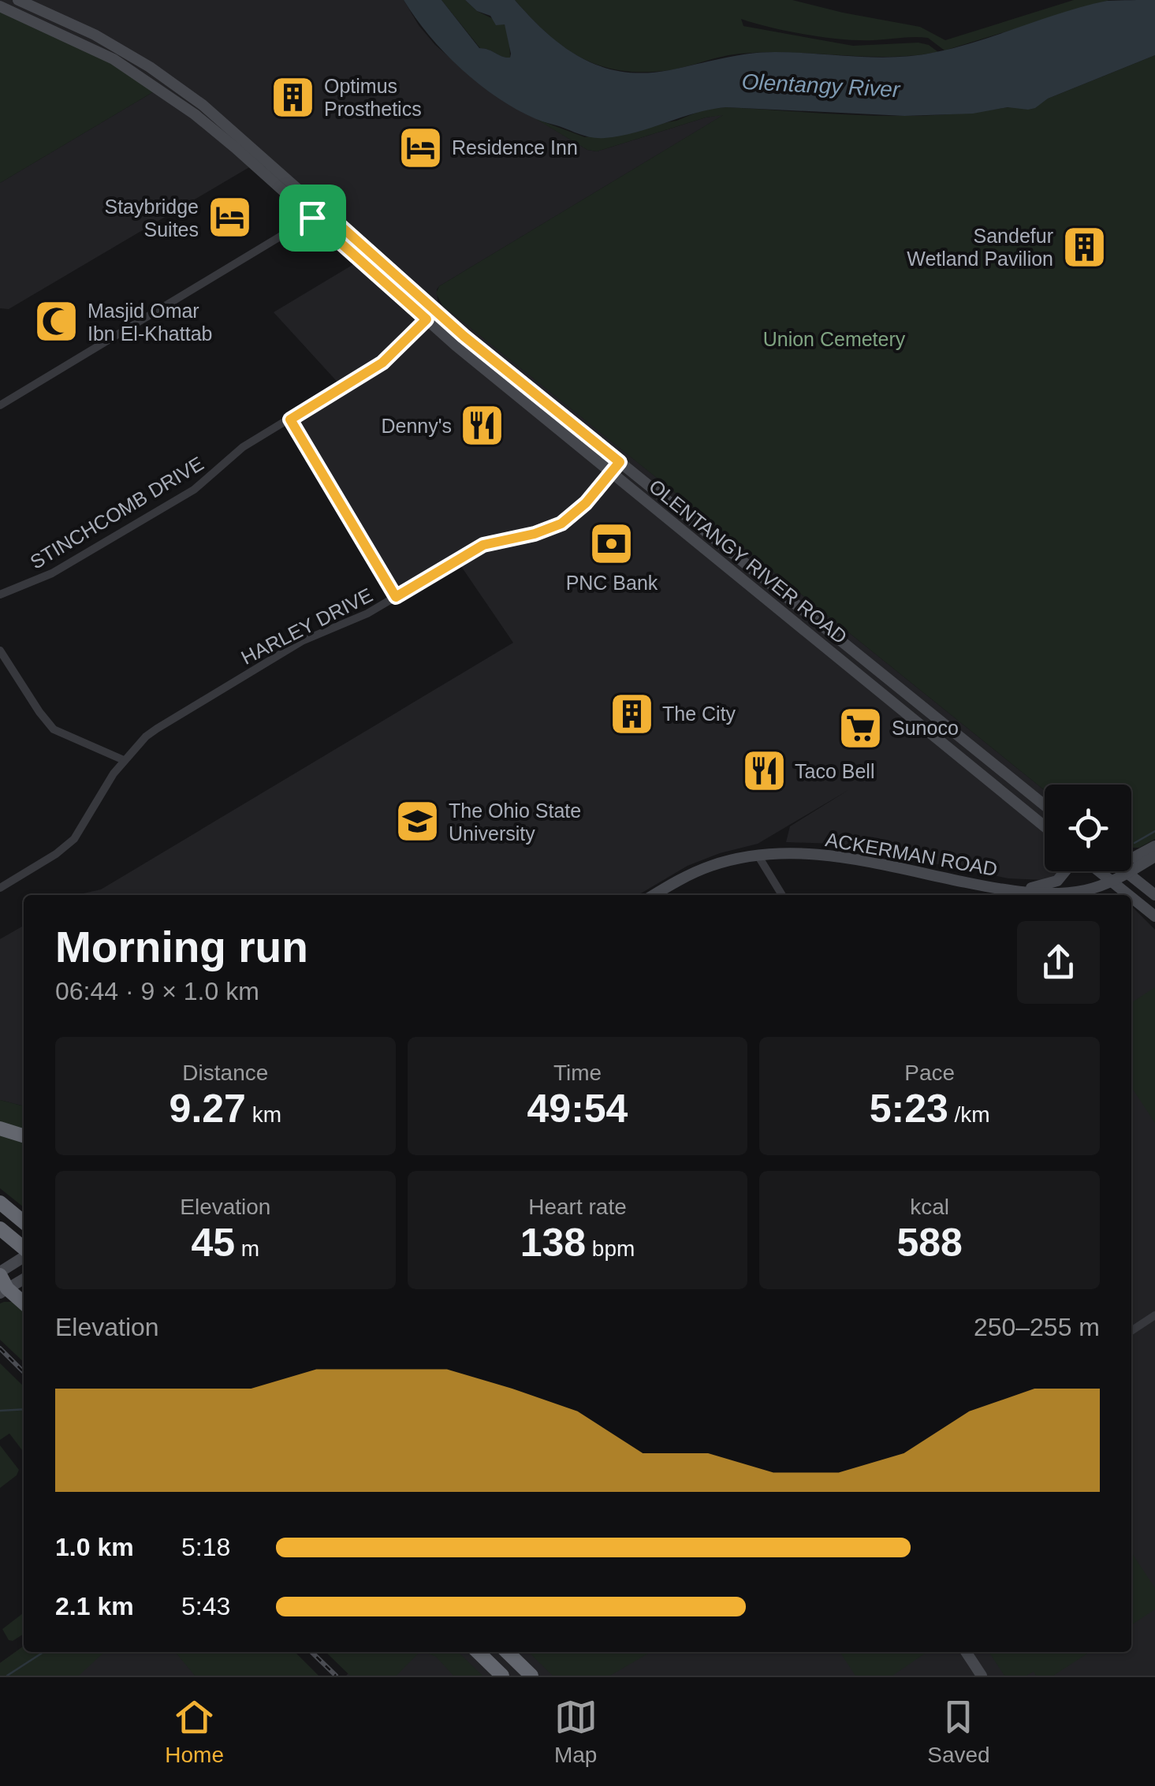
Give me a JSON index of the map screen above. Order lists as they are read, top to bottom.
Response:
{
  "streets": {
    "main road": ["OLENTANGY RIVER ROAD", "ACKERMAN ROAD"],
    "street": ["STINCHCOMB DRIVE", "HARLEY DRIVE"]
  },
  "crossings": [
    ["STINCHCOMB DRIVE", "OLENTANGY RIVER ROAD"],
    ["OLENTANGY RIVER ROAD", "HARLEY DRIVE"]
  ],
  "water": ["Olentangy River"],
  "parks": ["Union Cemetery"],
  "places": {
    "building": ["Optimus Prosthetics", "Sandefur Wetland Pavilion", "The City"],
    "hotel": ["Residence Inn", "Staybridge Suites"],
    "mosque": ["Masjid Omar Ibn El-Khattab"],
    "restaurant": ["Denny's", "Taco Bell"],
    "bank": ["PNC Bank"],
    "supermarket": ["Sunoco"],
    "school or university": ["The Ohio State University"]
  },
  "page": {
    "heading": ["Morning run", "06:44 · 9 × 1.0 km"],
    "stats": [
      ["Distance", "9.27 km"],
      ["Time", "49:54"],
      ["Pace", "5:23 /km"],
      ["Elevation", "45 m"],
      ["Heart rate", "138 bpm"],
      ["kcal", "588"]
    ],
    "chart": ["Elevation", "250–255 m"],
    "list": [
      {
        "name": "1.0 km",
        "note": "5:18"
      },
      {
        "name": "2.1 km",
        "note": "5:43"
      }
    ],
    "tabs": ["Home", "Map", "Saved"]
  }
}
